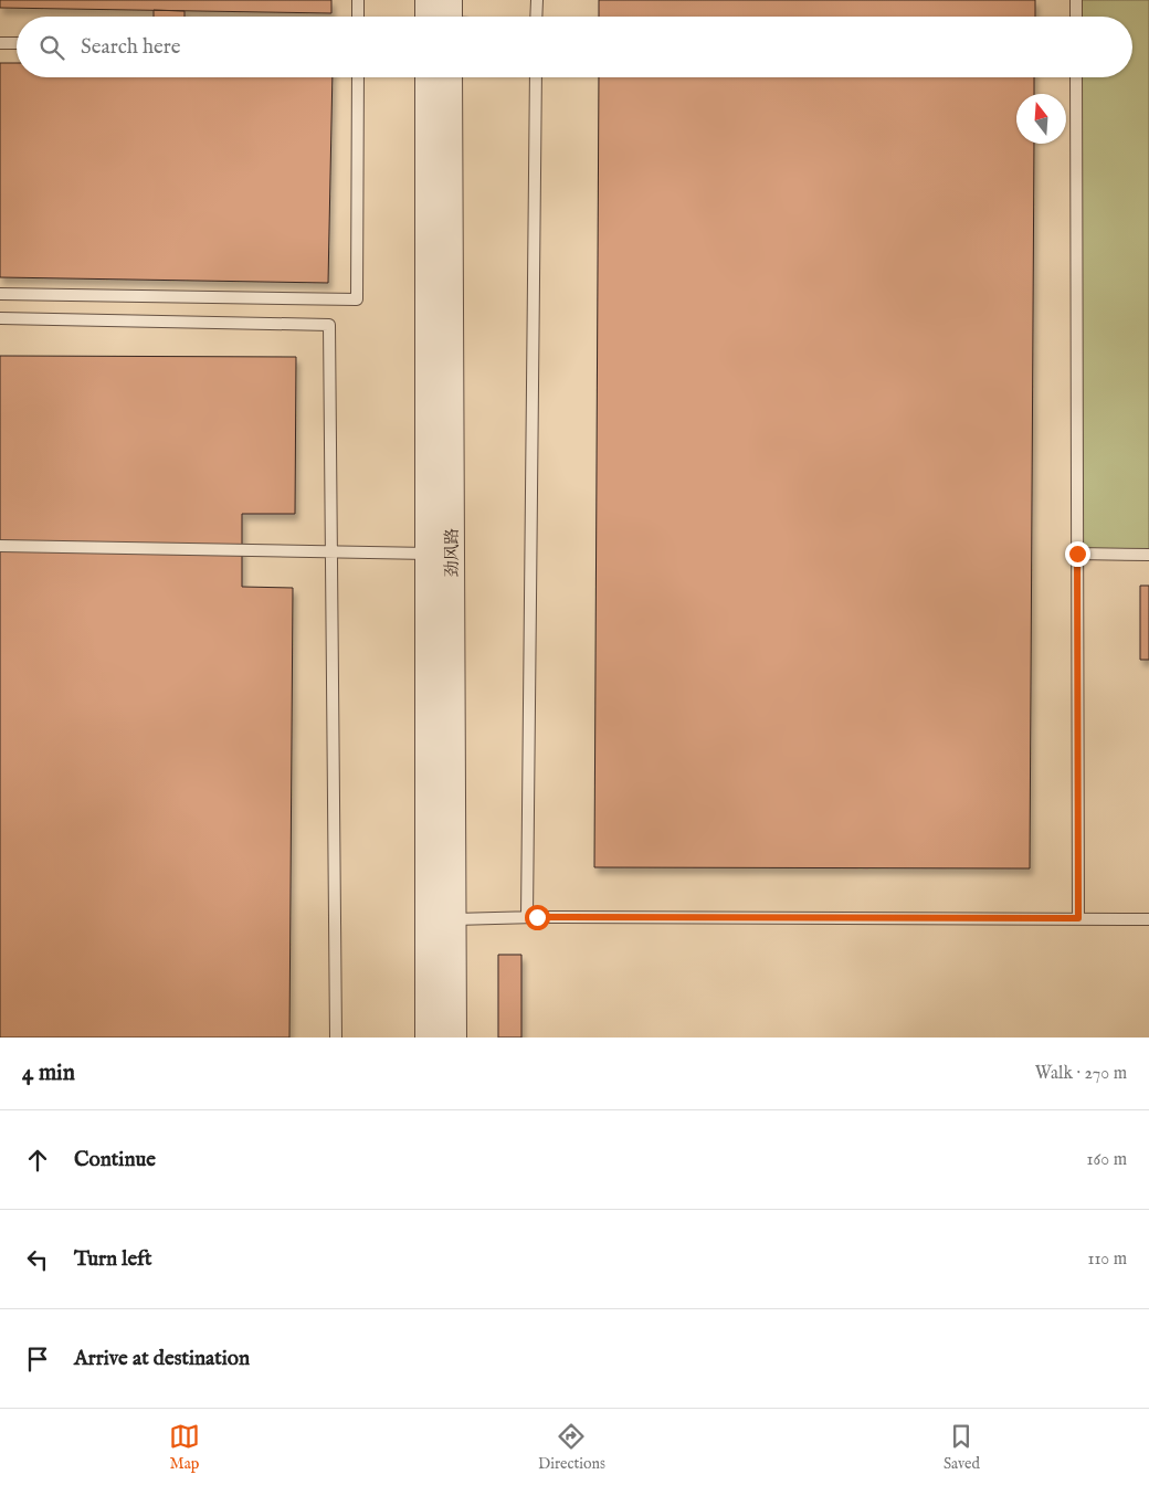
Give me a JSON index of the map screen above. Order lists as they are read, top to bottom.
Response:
{
  "streets": {
    "street": ["劲风路"]
  },
  "north": "top",
  "page": {
    "search": "Search here",
    "heading": ["4 min", "Walk · 270 m"],
    "list": [
      ["Continue", "160 m"],
      ["Turn left", "110 m"],
      "Arrive at destination"
    ],
    "nav": ["Map", "Directions", "Saved"]
  }
}
